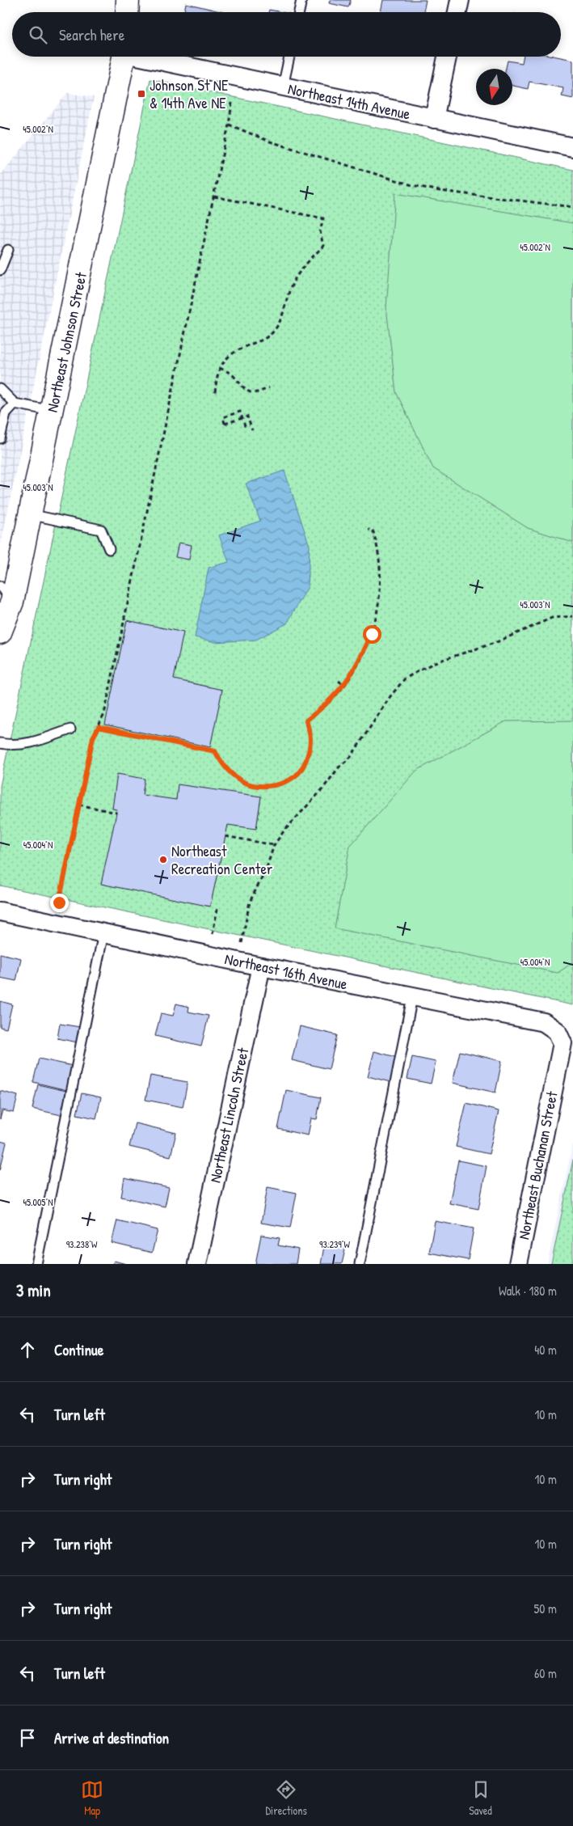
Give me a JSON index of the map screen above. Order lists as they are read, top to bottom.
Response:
{
  "streets": {
    "street": [
      "Northeast 14th Avenue",
      "Northeast Johnson Street",
      "Northeast 16th Avenue",
      "Northeast Lincoln Street",
      "Northeast Buchanan Street"
    ]
  },
  "crossings": [
    ["Northeast 16th Avenue", "Northeast Lincoln Street"],
    ["Northeast 16th Avenue", "Northeast Buchanan Street"]
  ],
  "places": {
    "transit": ["Johnson St NE & 14th Ave NE"],
    "other": ["Northeast Recreation Center"]
  },
  "north": "bottom",
  "page": {
    "search": "Search here",
    "heading": ["3 min", "Walk · 180 m"],
    "list": [
      ["Continue", "40 m"],
      ["Turn left", "10 m"],
      ["Turn right", "10 m"],
      ["Turn right", "10 m"],
      ["Turn right", "50 m"],
      ["Turn left", "60 m"],
      "Arrive at destination"
    ],
    "nav": ["Map", "Directions", "Saved"]
  },
  "coordinates": [
    "45.002°N",
    "45.003°N",
    "45.004°N",
    "45.005°N",
    "93.238°W",
    "93.239°W"
  ]
}
